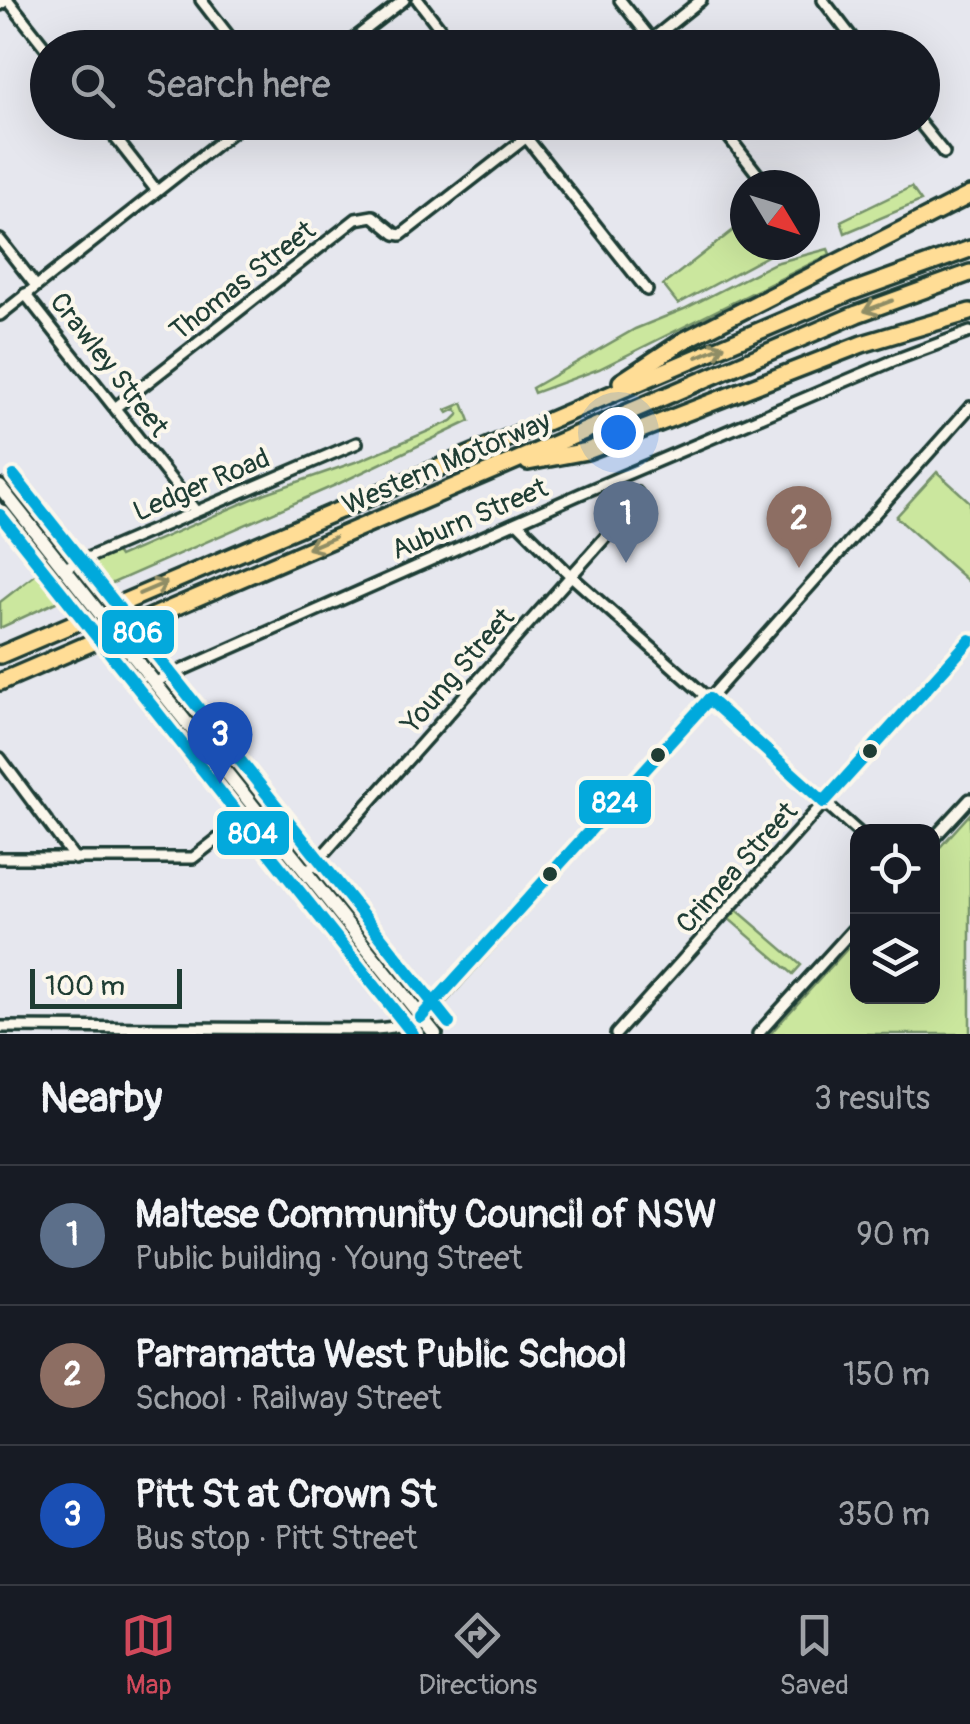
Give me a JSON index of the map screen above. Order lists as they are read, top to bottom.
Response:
{
  "streets": {
    "highway": ["Western Motorway"],
    "street": [
      "Thomas Street",
      "Crawley Street",
      "Ledger Road",
      "Auburn Street",
      "Young Street",
      "Crimea Street"
    ]
  },
  "crossings": [
    ["Thomas Street", "Crawley Street"],
    ["Crawley Street", "Ledger Road"]
  ],
  "lines": ["transit line 806", "transit line 804", "transit line 824"],
  "scale_bar": "100 m",
  "north": "bottom right",
  "page": {
    "search": "Search here",
    "pins": ["1", "2", "3"],
    "scale": "100 m",
    "heading": ["Nearby", "3 results"],
    "list": [
      {
        "mark": "1",
        "name": "Maltese Community Council of NSW",
        "note": "Public building · Young Street",
        "value": "90 m"
      },
      {
        "mark": "2",
        "name": "Parramatta West Public School",
        "note": "School · Railway Street",
        "value": "150 m"
      },
      {
        "mark": "3",
        "name": "Pitt St at Crown St",
        "note": "Bus stop · Pitt Street",
        "value": "350 m"
      }
    ],
    "nav": ["Map", "Directions", "Saved"]
  }
}
